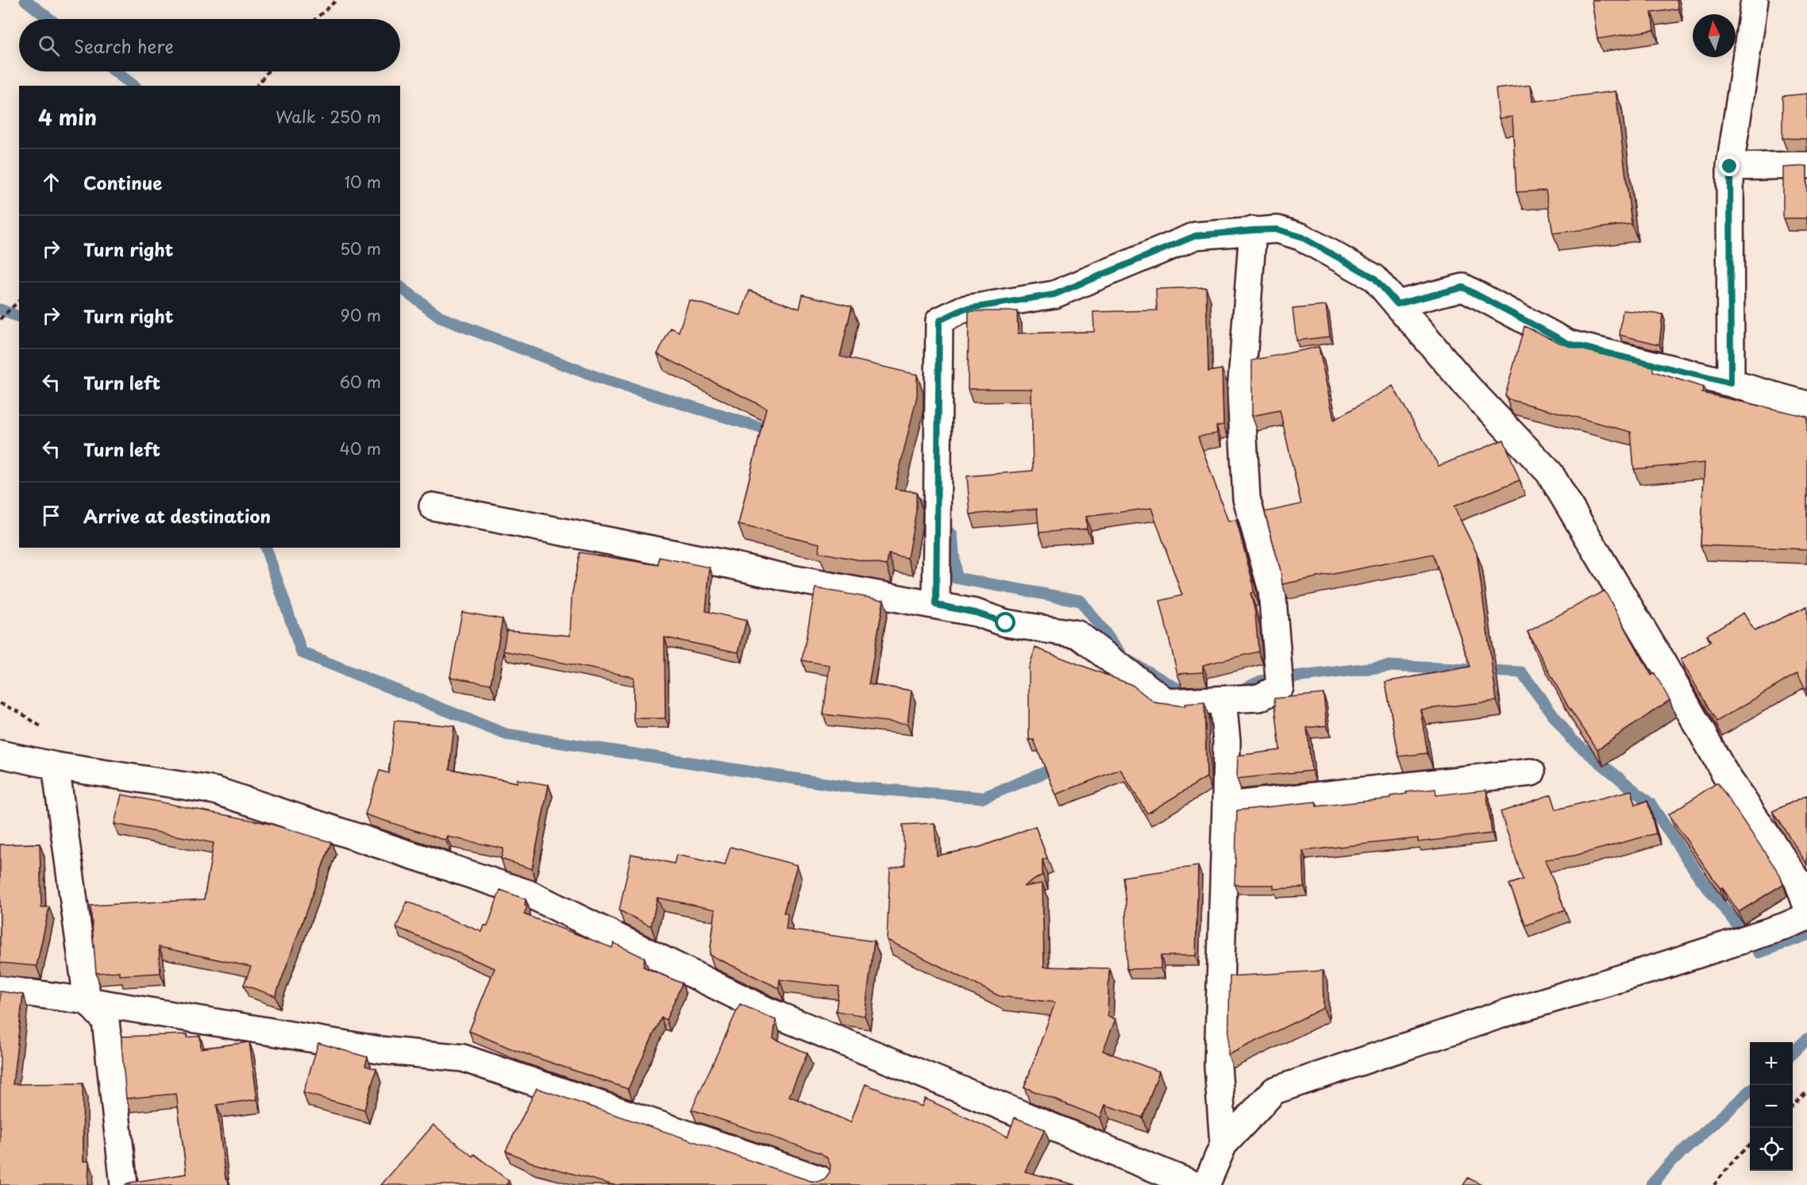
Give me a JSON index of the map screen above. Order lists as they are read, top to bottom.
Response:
{
  "north": "top",
  "page": {
    "search": "Search here",
    "heading": ["4 min", "Walk · 250 m"],
    "list": [
      ["Continue", "10 m"],
      ["Turn right", "50 m"],
      ["Turn right", "90 m"],
      ["Turn left", "60 m"],
      ["Turn left", "40 m"],
      "Arrive at destination"
    ],
    "map_buttons": ["+", "−"]
  }
}
